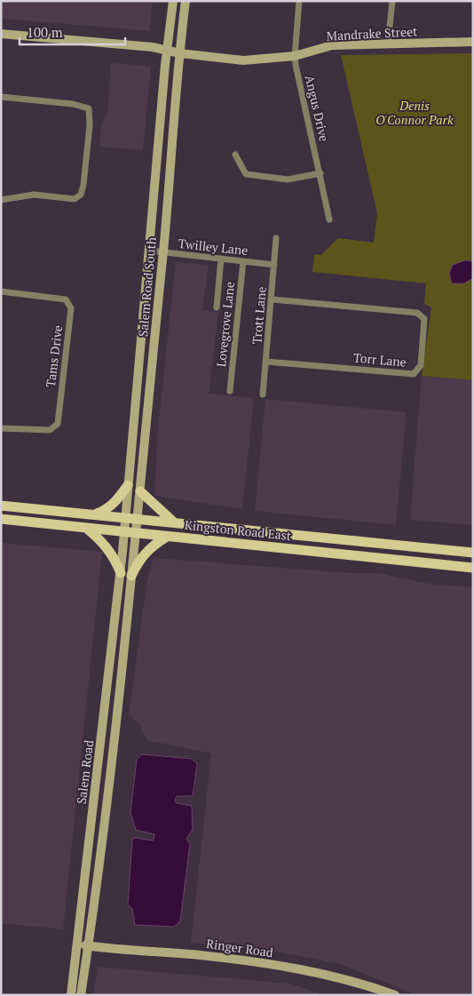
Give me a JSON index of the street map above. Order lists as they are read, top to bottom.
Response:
{
  "streets": {
    "main road": [
      "Mandrake Street",
      "Salem Road South",
      "Kingston Road East",
      "Salem Road",
      "Ringer Road"
    ],
    "street": [
      "Angus Drive",
      "Twilley Lane",
      "Trott Lane",
      "Lovegrove Lane",
      "Tams Drive",
      "Torr Lane"
    ]
  },
  "crossings": [
    ["Mandrake Street", "Angus Drive"],
    ["Mandrake Street", "Salem Road South"],
    ["Twilley Lane", "Salem Road South"],
    ["Twilley Lane", "Trott Lane"],
    ["Twilley Lane", "Lovegrove Lane"],
    ["Salem Road South", "Kingston Road East"],
    ["Salem Road South", "Salem Road"],
    ["Trott Lane", "Torr Lane"],
    ["Salem Road", "Ringer Road"]
  ],
  "parks": ["Denis O'Connor Park"],
  "scale_bar": "100 m"
}
